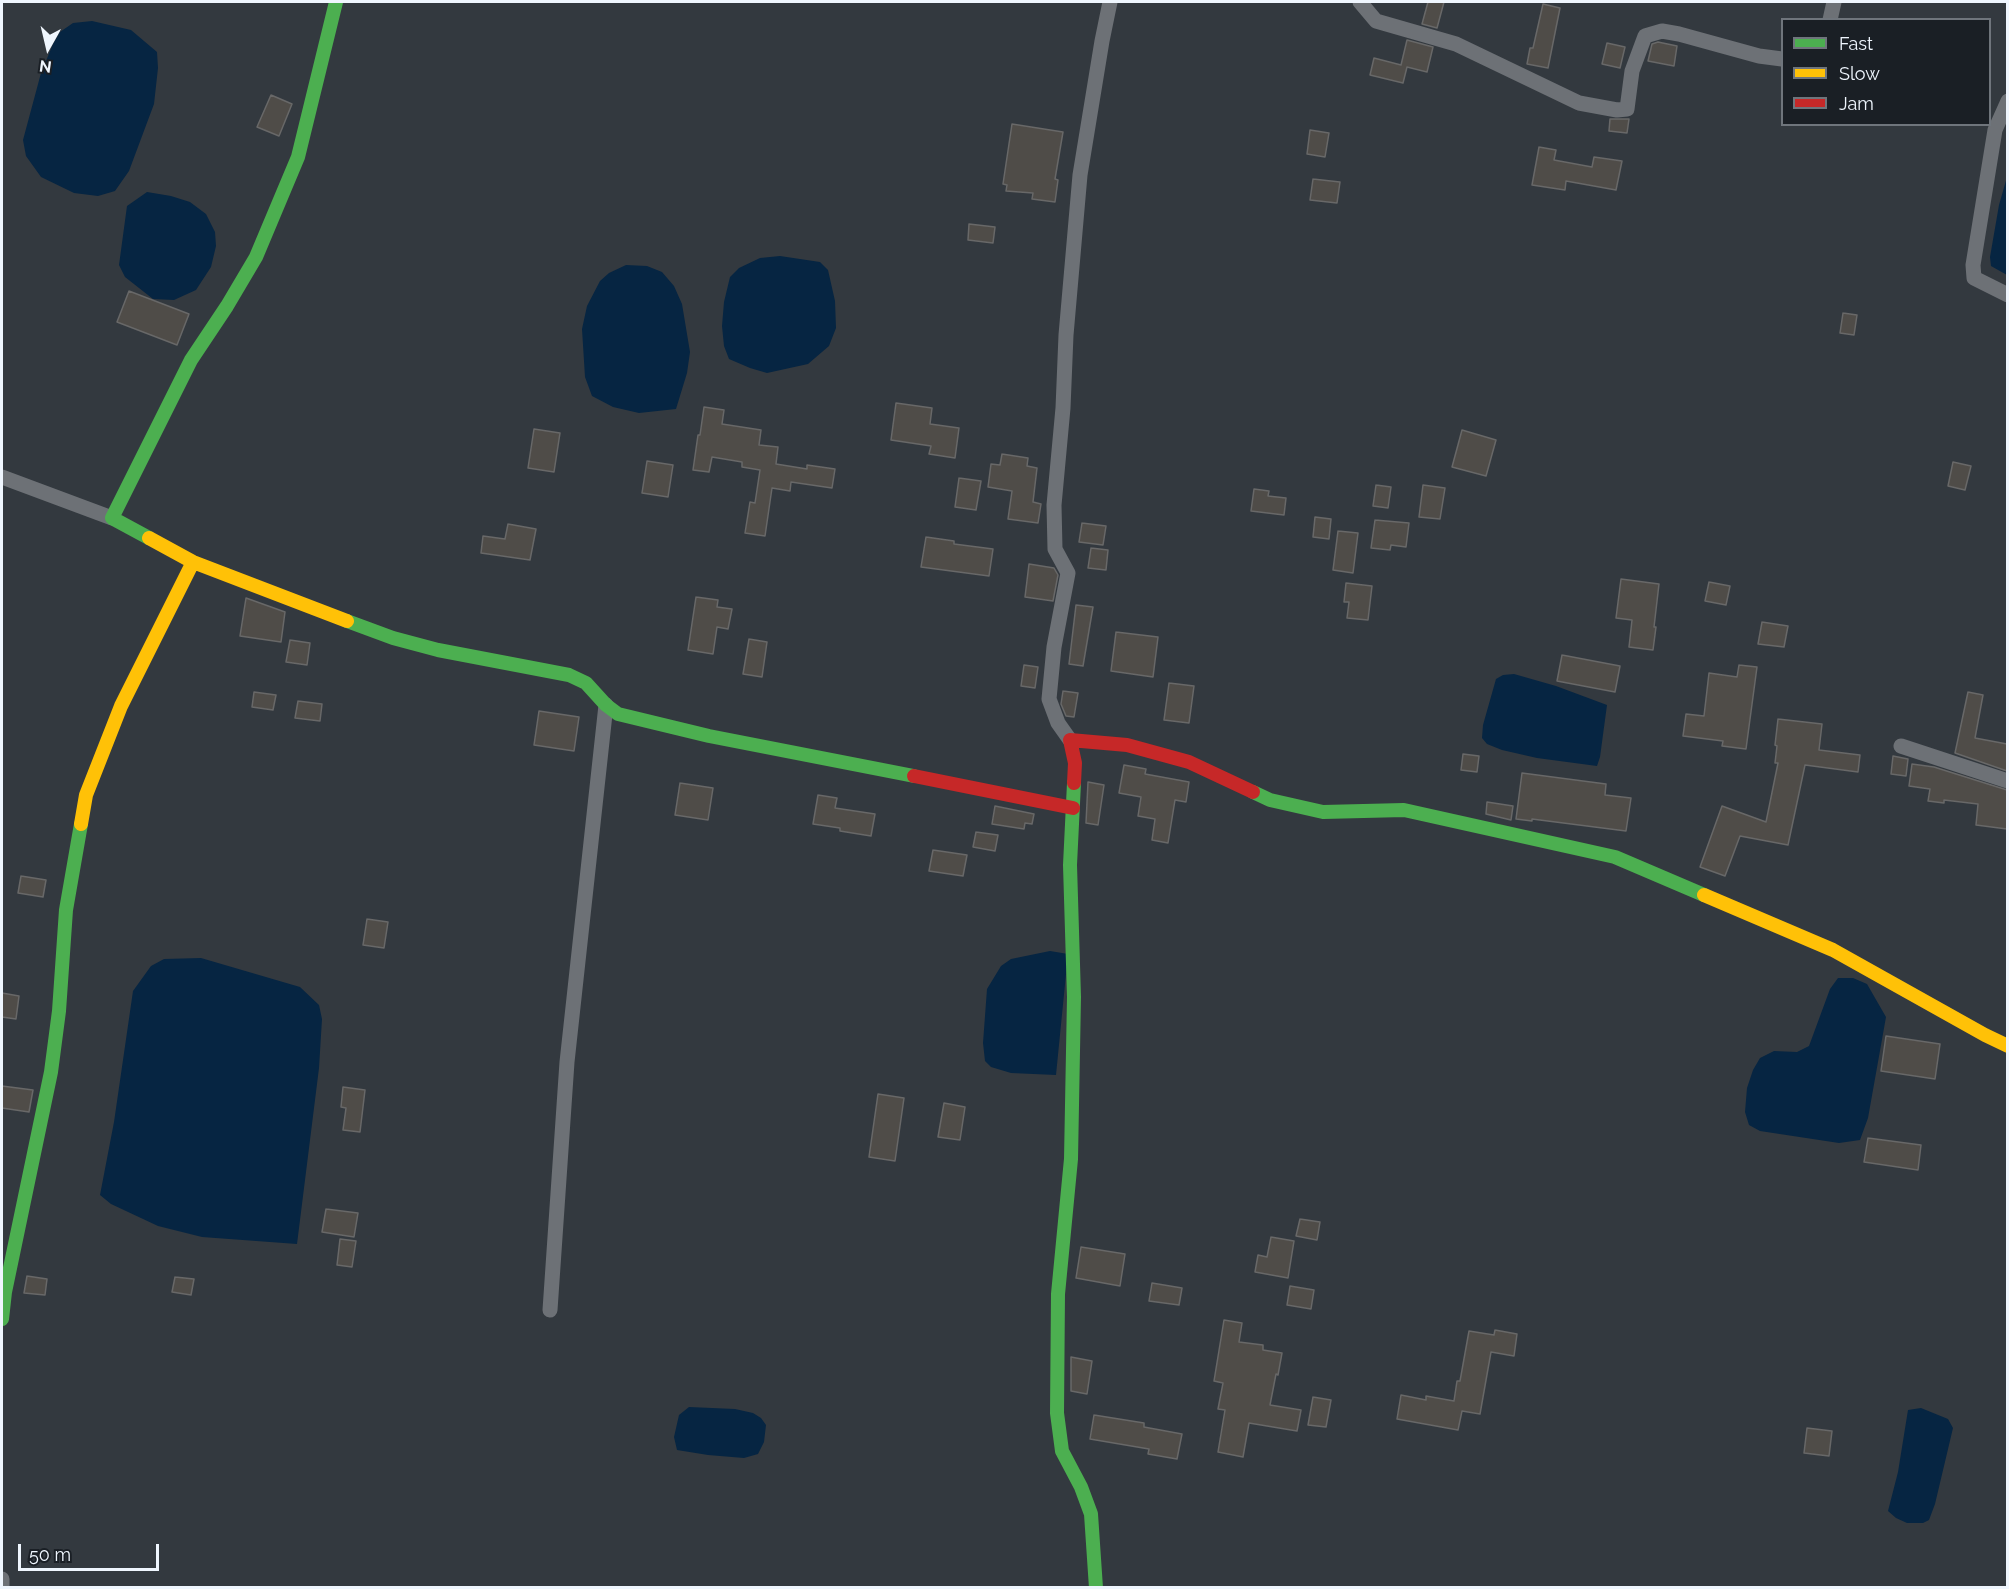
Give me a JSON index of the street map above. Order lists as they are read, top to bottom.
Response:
{
  "legend": ["Fast", "Slow", "Jam"],
  "scale_bar": "50 m",
  "north": "bottom"
}
